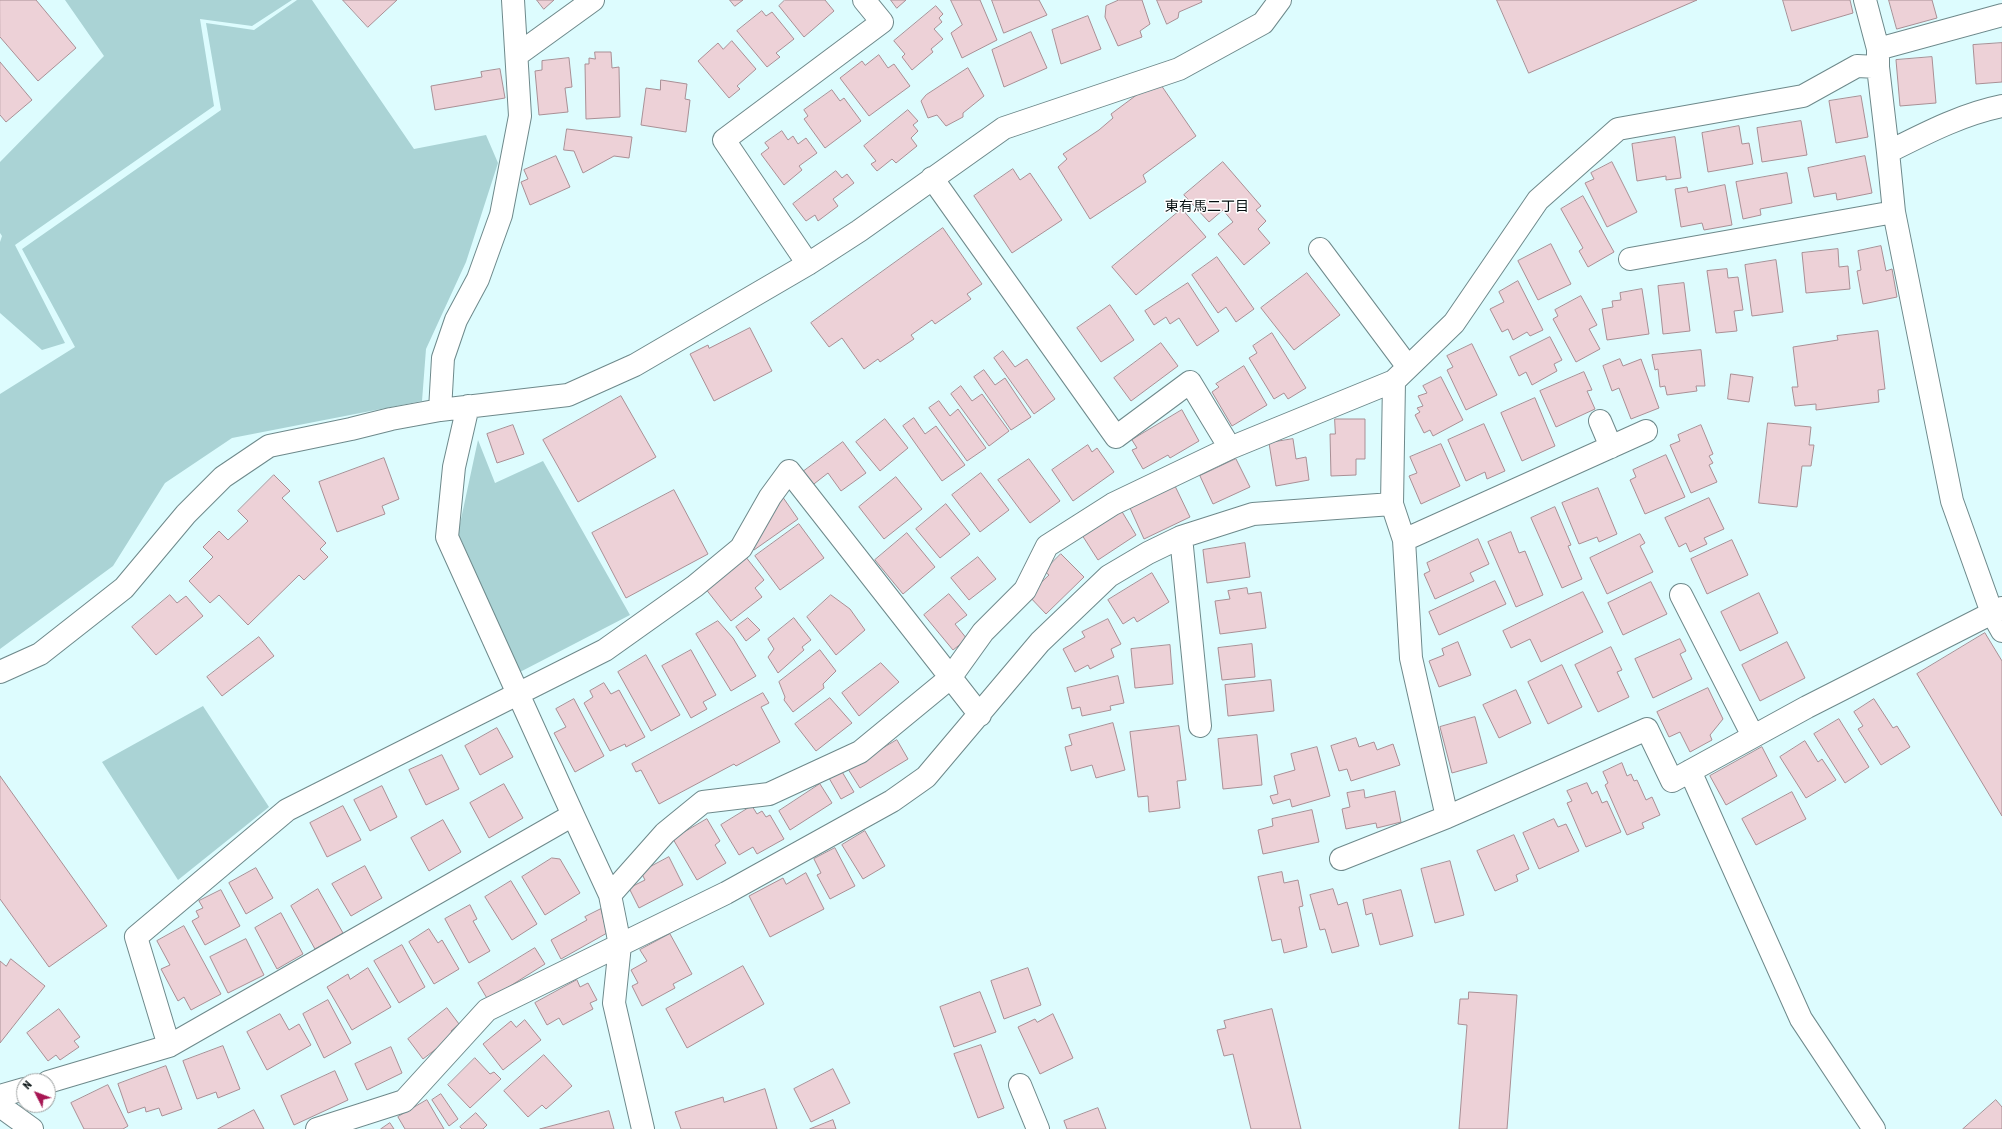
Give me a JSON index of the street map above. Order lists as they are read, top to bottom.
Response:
{
  "districts": ["東有馬二丁目"],
  "north": "top left"
}
